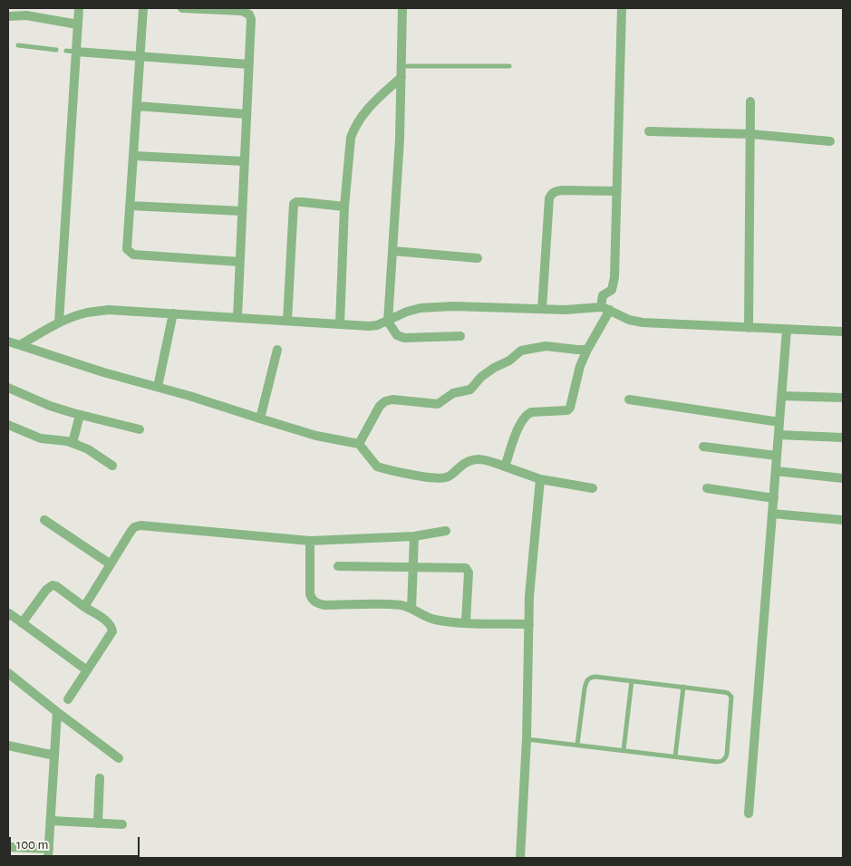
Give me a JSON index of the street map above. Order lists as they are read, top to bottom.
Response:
{
  "scale_bar": "100 m"
}
